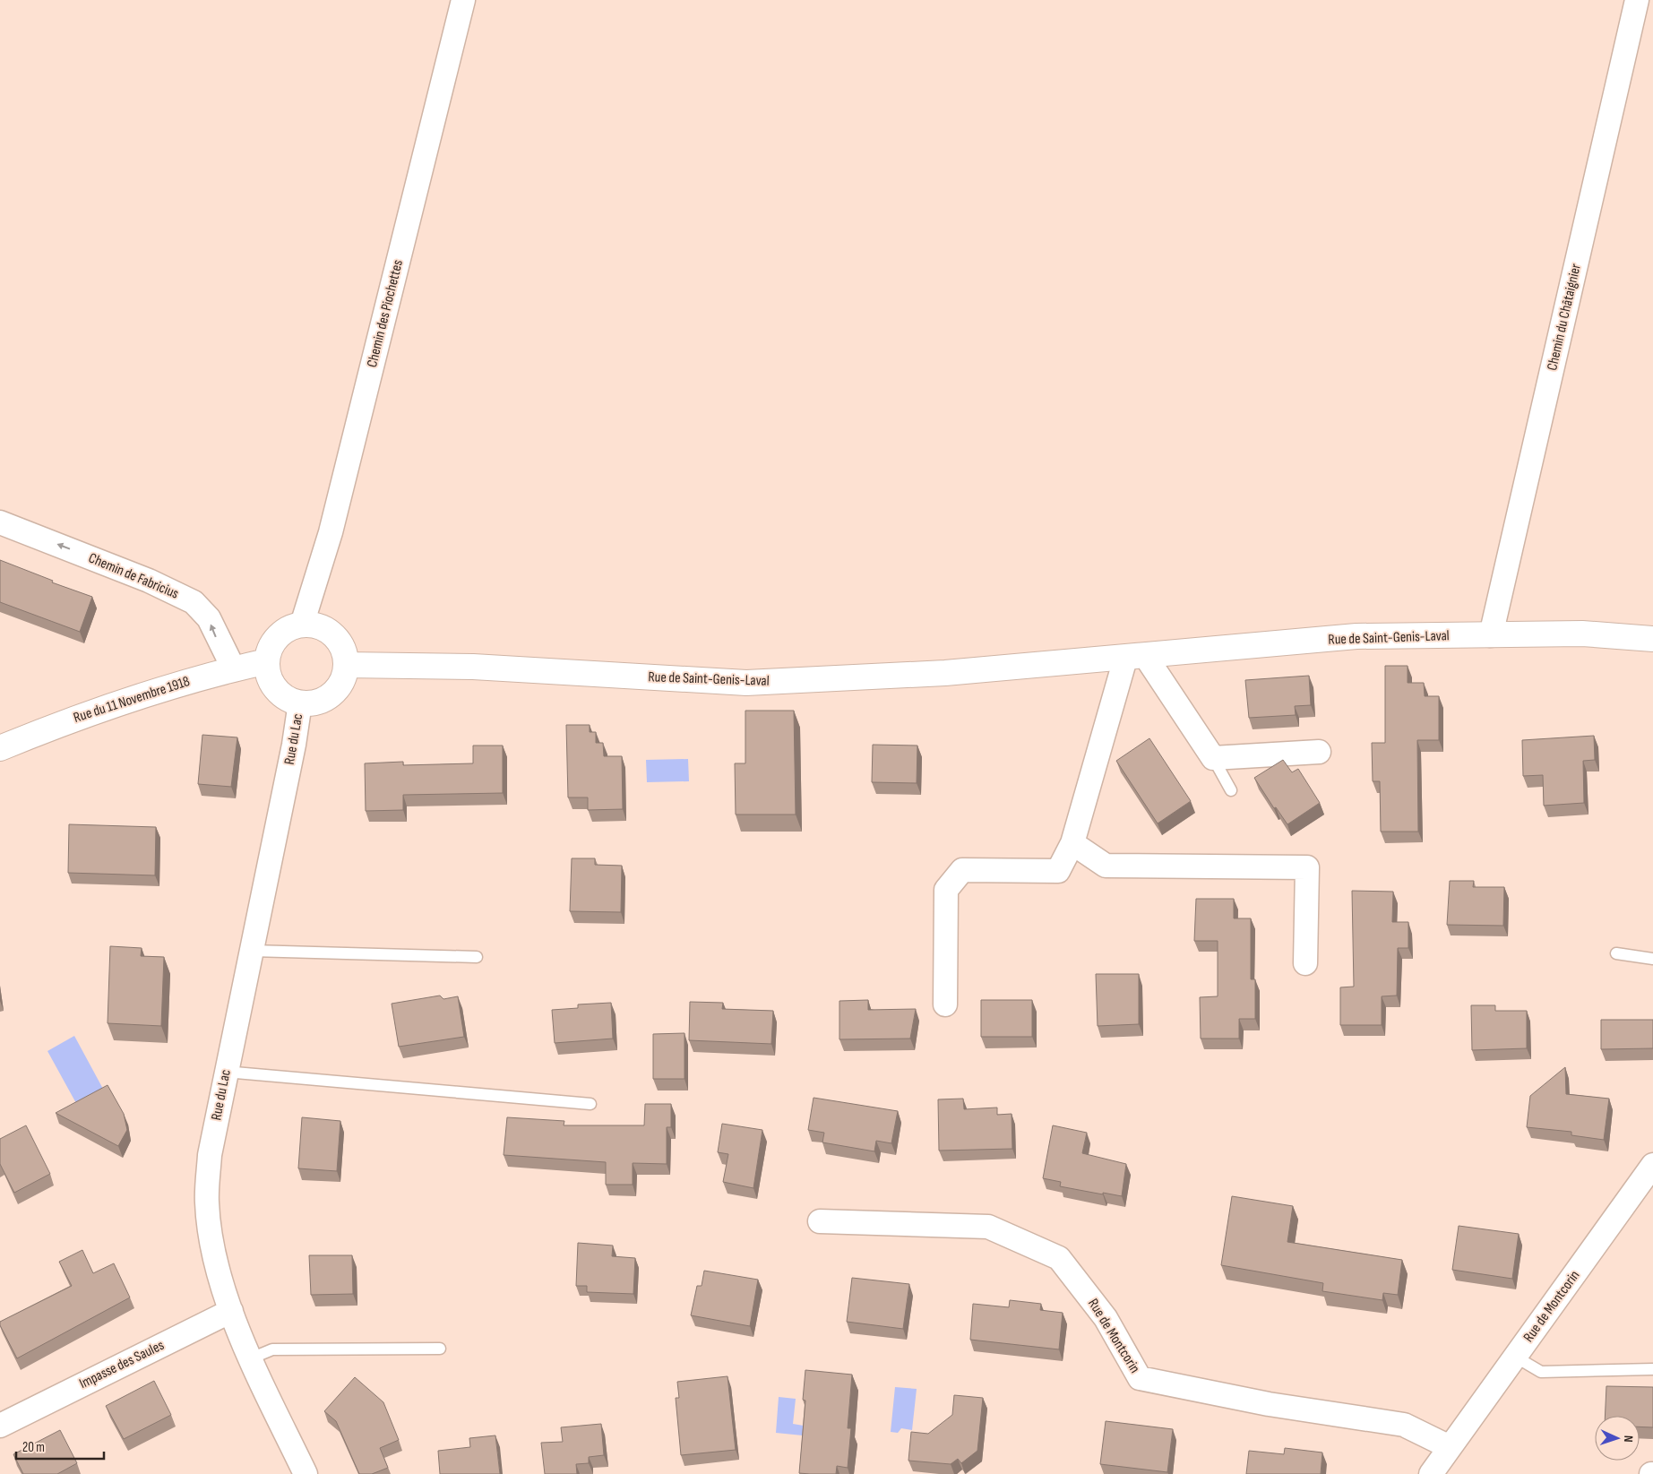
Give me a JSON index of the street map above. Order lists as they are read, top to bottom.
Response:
{
  "streets": {
    "street": [
      "Chemin des Piochettes",
      "Chemin du Châtaignier",
      "Chemin de Fabricius",
      "Rue de Saint-Genis-Laval",
      "Rue du 11 Novembre 1918",
      "Rue du Lac",
      "Rue de Montcorin",
      "Impasse des Saules"
    ]
  },
  "crossings": [
    ["Chemin des Piochettes", "Rue de Saint-Genis-Laval"],
    ["Chemin des Piochettes", "Rue du 11 Novembre 1918"],
    ["Chemin des Piochettes", "Rue du Lac"],
    ["Chemin du Châtaignier", "Rue de Saint-Genis-Laval"],
    ["Chemin de Fabricius", "Rue du 11 Novembre 1918"],
    ["Rue de Saint-Genis-Laval", "Rue du 11 Novembre 1918"],
    ["Rue de Saint-Genis-Laval", "Rue du Lac"],
    ["Rue du 11 Novembre 1918", "Rue du Lac"],
    ["Rue du Lac", "Impasse des Saules"]
  ],
  "one_way": ["Chemin de Fabricius"],
  "scale_bar": "20 m",
  "north": "right"
}
